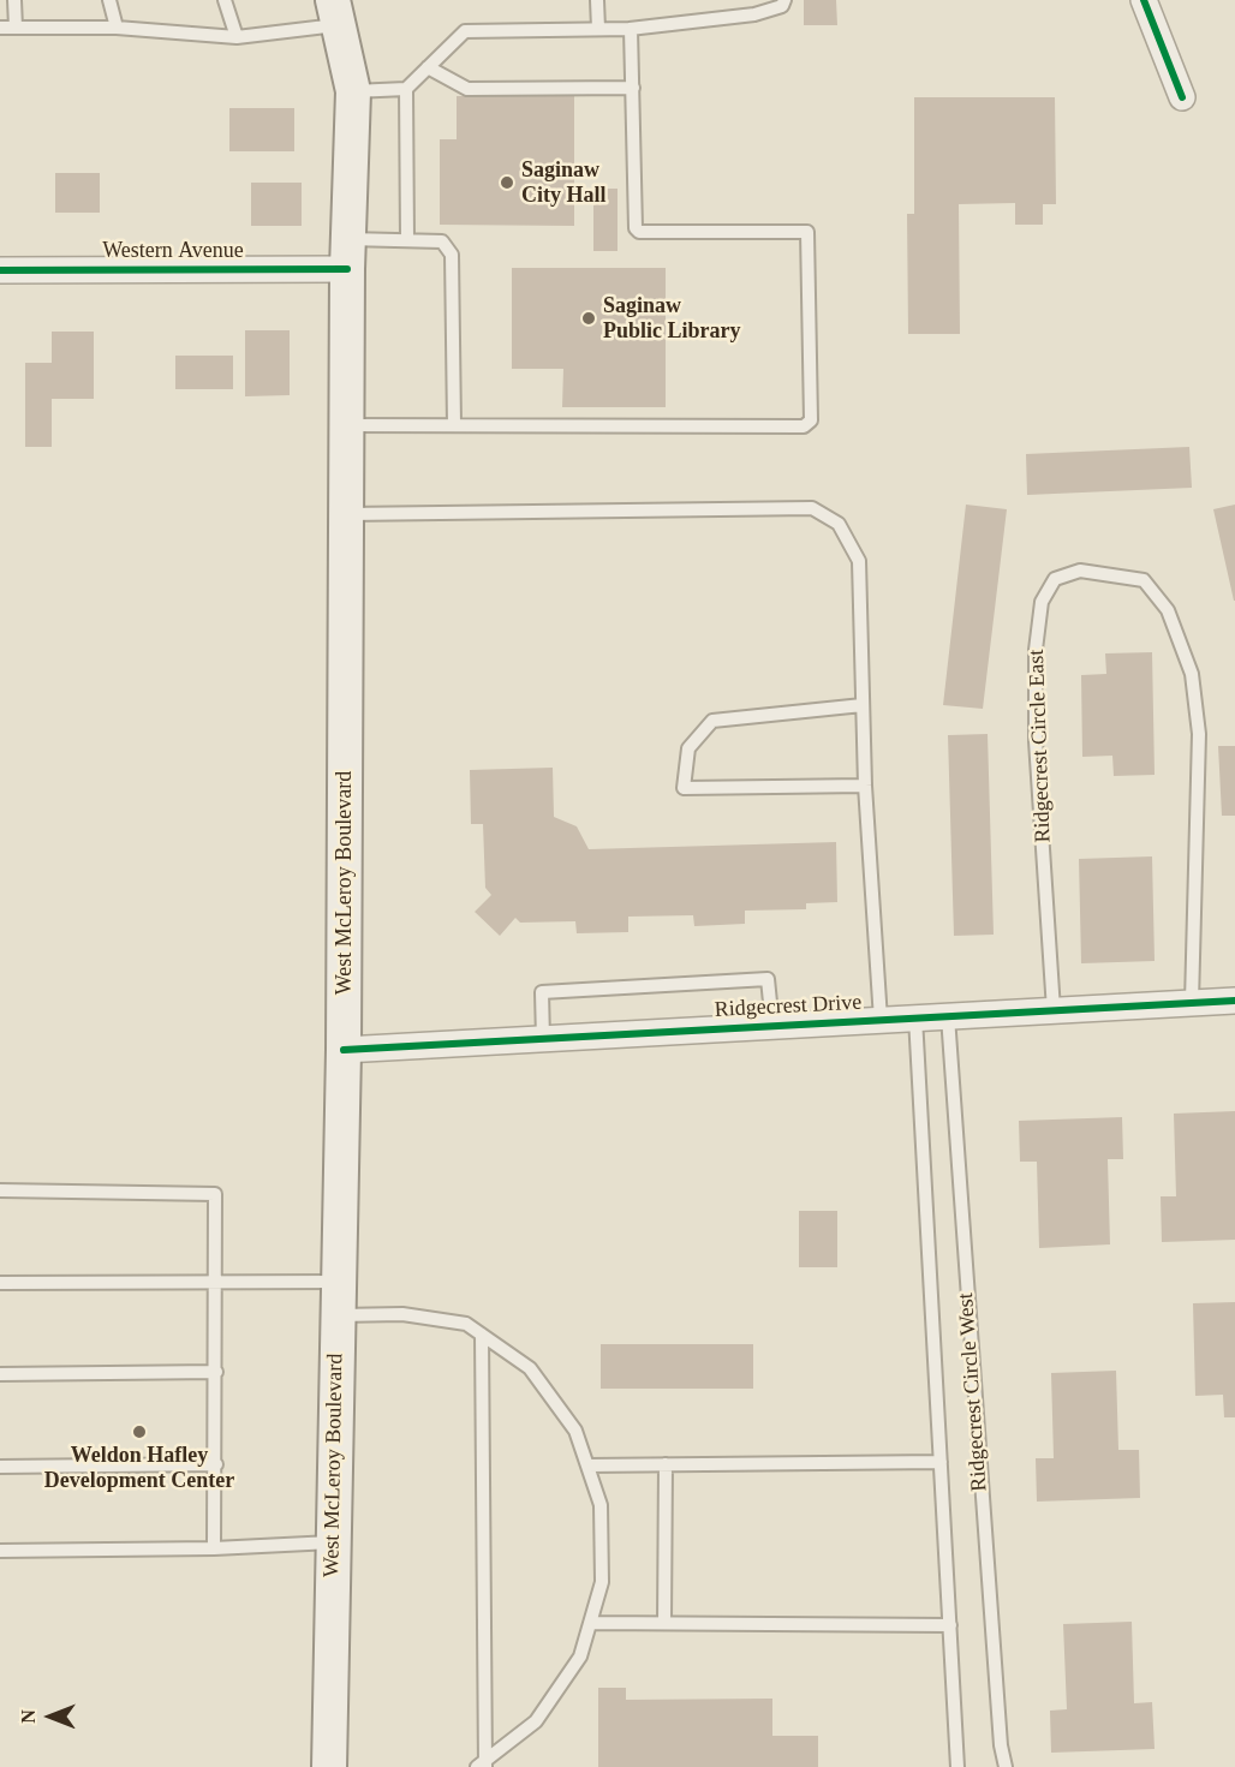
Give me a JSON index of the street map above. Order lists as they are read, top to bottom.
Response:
{
  "streets": {
    "main road": ["West McLeroy Boulevard"],
    "street": ["Western Avenue", "Ridgecrest Drive"],
    "lane": ["Ridgecrest Circle East", "Ridgecrest Circle West"]
  },
  "crossings": [
    ["Western Avenue", "West McLeroy Boulevard"],
    ["Ridgecrest Circle East", "Ridgecrest Drive"],
    ["West McLeroy Boulevard", "Ridgecrest Drive"],
    ["Ridgecrest Drive", "Ridgecrest Circle West"]
  ],
  "places": ["Saginaw City Hall", "Saginaw Public Library", "Weldon Hafley Development Center"],
  "north": "left"
}
